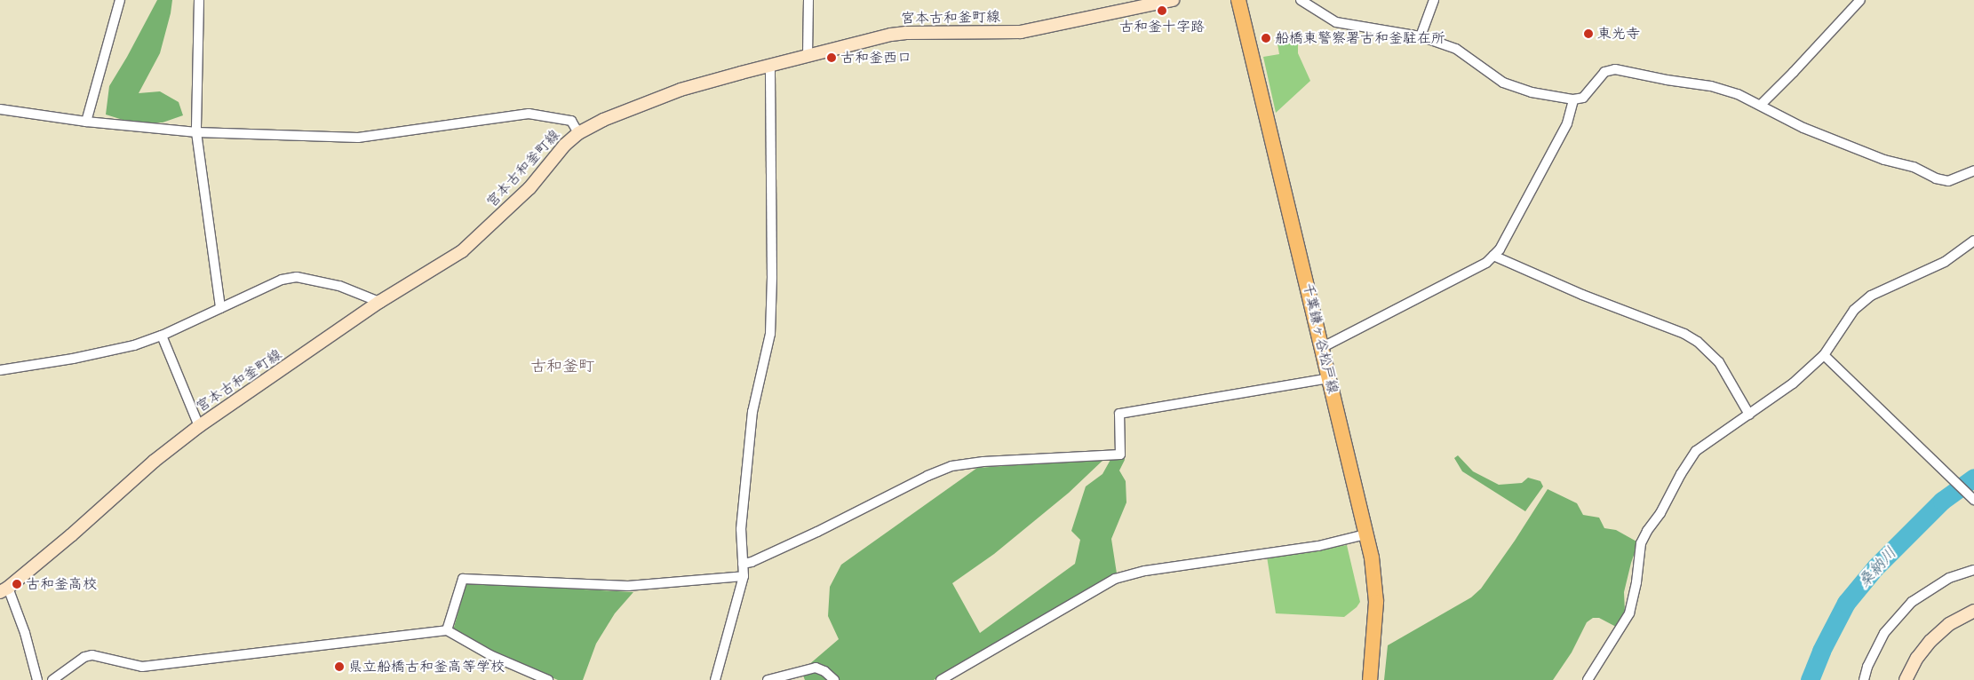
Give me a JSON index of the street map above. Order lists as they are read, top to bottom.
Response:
{
  "streets": {
    "main road": ["千葉鎌ヶ谷松戸線"],
    "street": ["宮本古和釜町線"]
  },
  "districts": ["古和釜町"],
  "water": ["桑納川"],
  "places": [
    "古和釜十字路",
    "東光寺",
    "船橋東警察署古和釜駐在所",
    "古和釜西口",
    "古和釜高校",
    "県立船橋古和釜高等学校"
  ]
}
